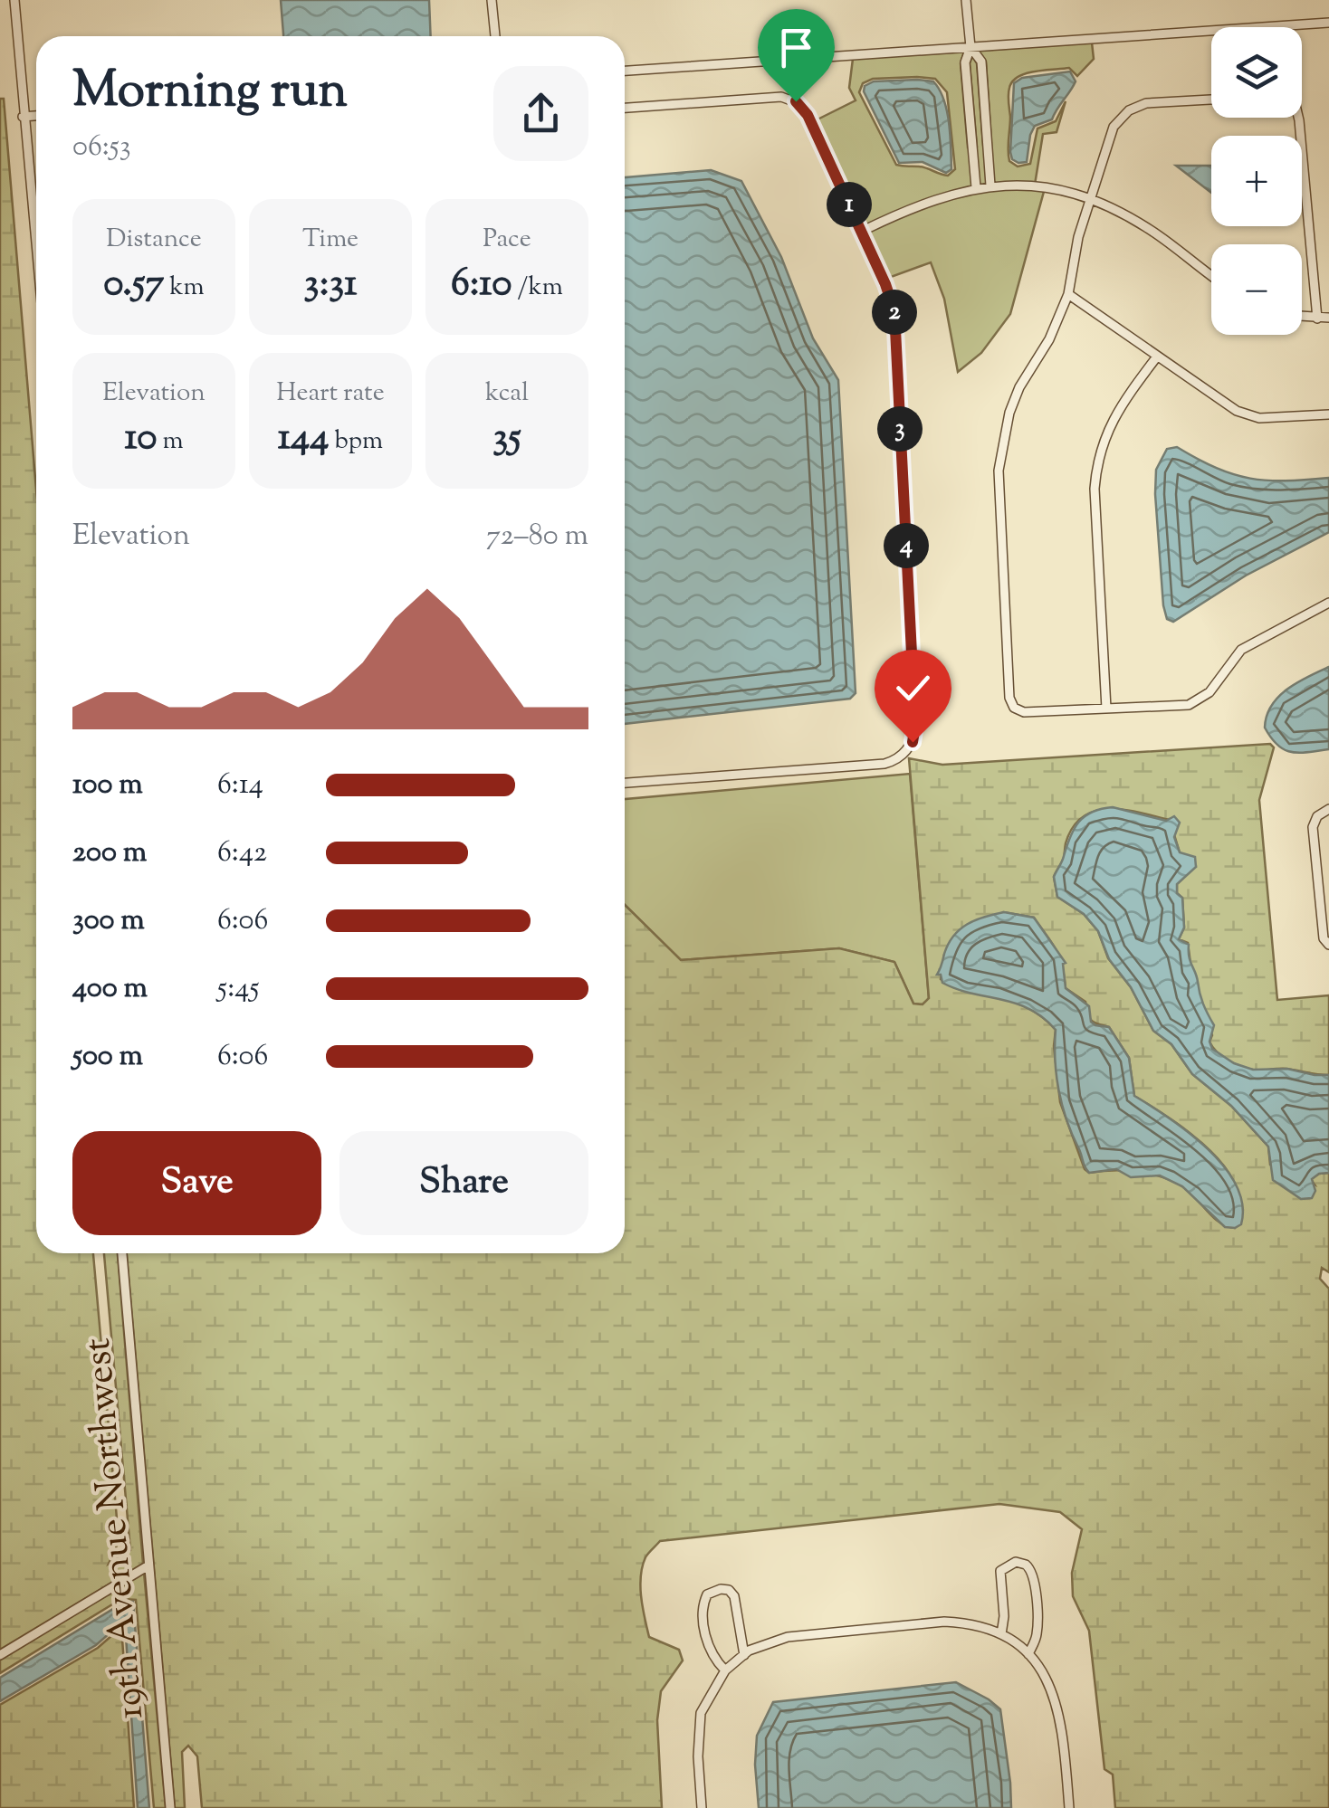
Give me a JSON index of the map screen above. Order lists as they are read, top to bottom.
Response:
{
  "streets": {
    "street": ["19th Avenue Northwest"]
  },
  "page": {
    "map_buttons": ["+", "−"],
    "heading": ["Morning run", "06:53"],
    "pins": [
      "1",
      "2",
      "3",
      "4"
    ],
    "stats": [
      ["Distance", "0.57 km"],
      ["Time", "3:31"],
      ["Pace", "6:10 /km"],
      ["Elevation", "10 m"],
      ["Heart rate", "144 bpm"],
      ["kcal", "35"]
    ],
    "chart": ["Elevation", "72–80 m"],
    "list": [
      {
        "name": "100 m",
        "note": "6:14"
      },
      {
        "name": "200 m",
        "note": "6:42"
      },
      {
        "name": "300 m",
        "note": "6:06"
      },
      {
        "name": "400 m",
        "note": "5:45"
      },
      {
        "name": "500 m",
        "note": "6:06"
      }
    ],
    "buttons": ["Save", "Share"]
  }
}
